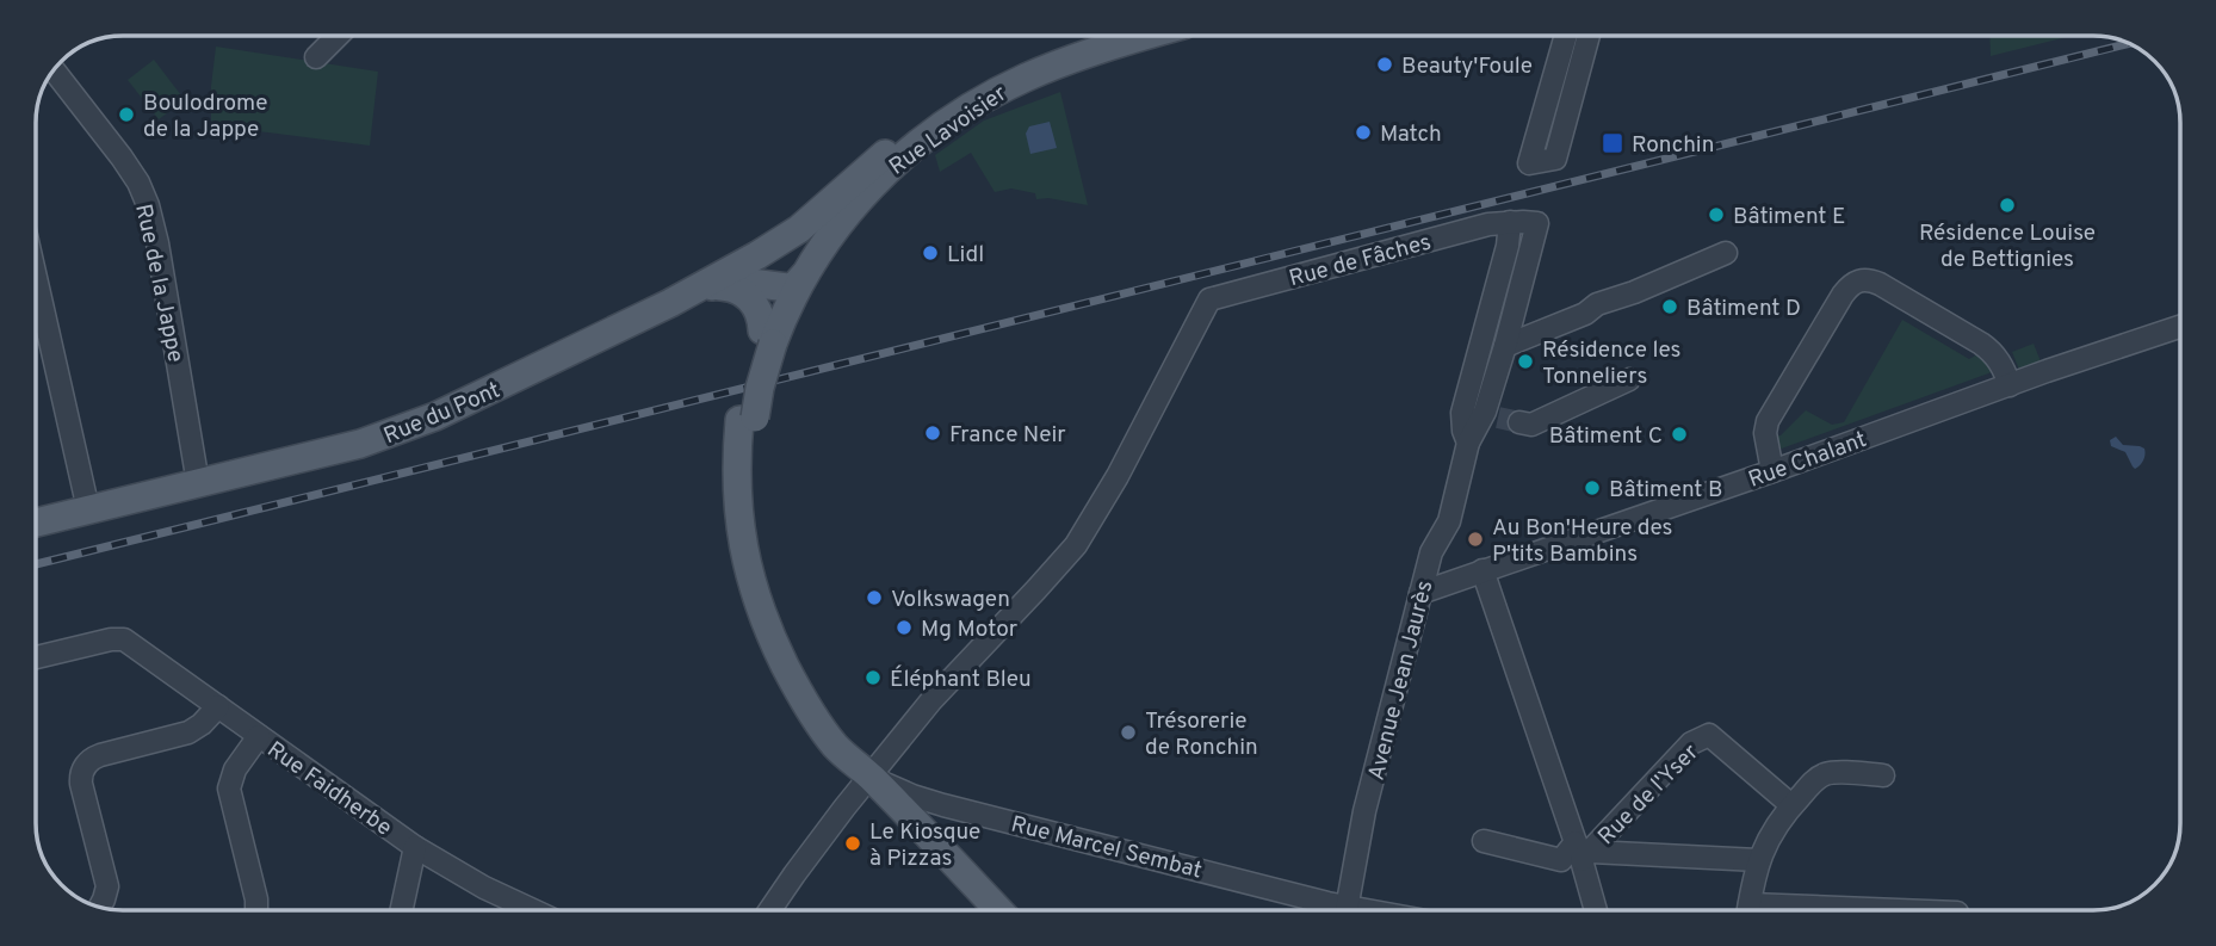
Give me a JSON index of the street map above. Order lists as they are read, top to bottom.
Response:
{
  "streets": {
    "main road": ["Rue Lavoisier", "Rue du Pont"],
    "street": [
      "Rue de Fâches",
      "Rue de la Jappe",
      "Rue Chalant",
      "Avenue Jean Jaurès",
      "Rue Faidherbe",
      "Rue de l'Yser",
      "Rue Marcel Sembat"
    ]
  },
  "crossings": [
    ["Rue Lavoisier", "Rue de Fâches"],
    ["Rue Lavoisier", "Rue du Pont"],
    ["Rue Lavoisier", "Rue Marcel Sembat"],
    ["Rue de Fâches", "Avenue Jean Jaurès"],
    ["Rue de Fâches", "Rue Marcel Sembat"],
    ["Rue de la Jappe", "Rue du Pont"],
    ["Rue Chalant", "Avenue Jean Jaurès"]
  ],
  "places": {
    "other": [
      "Beauty'Foule",
      "Boulodrome de la Jappe",
      "Match",
      "Résidence Louise de Bettignies",
      "Bâtiment E",
      "Lidl",
      "Bâtiment D",
      "Résidence les Tonneliers",
      "France Neir",
      "Bâtiment C",
      "Bâtiment B",
      "Au Bon'Heure des P'tits Bambins",
      "Volkswagen",
      "Mg Motor",
      "Éléphant Bleu",
      "Trésorerie de Ronchin",
      "Le Kiosque à Pizzas"
    ],
    "transit": ["Ronchin"]
  }
}
